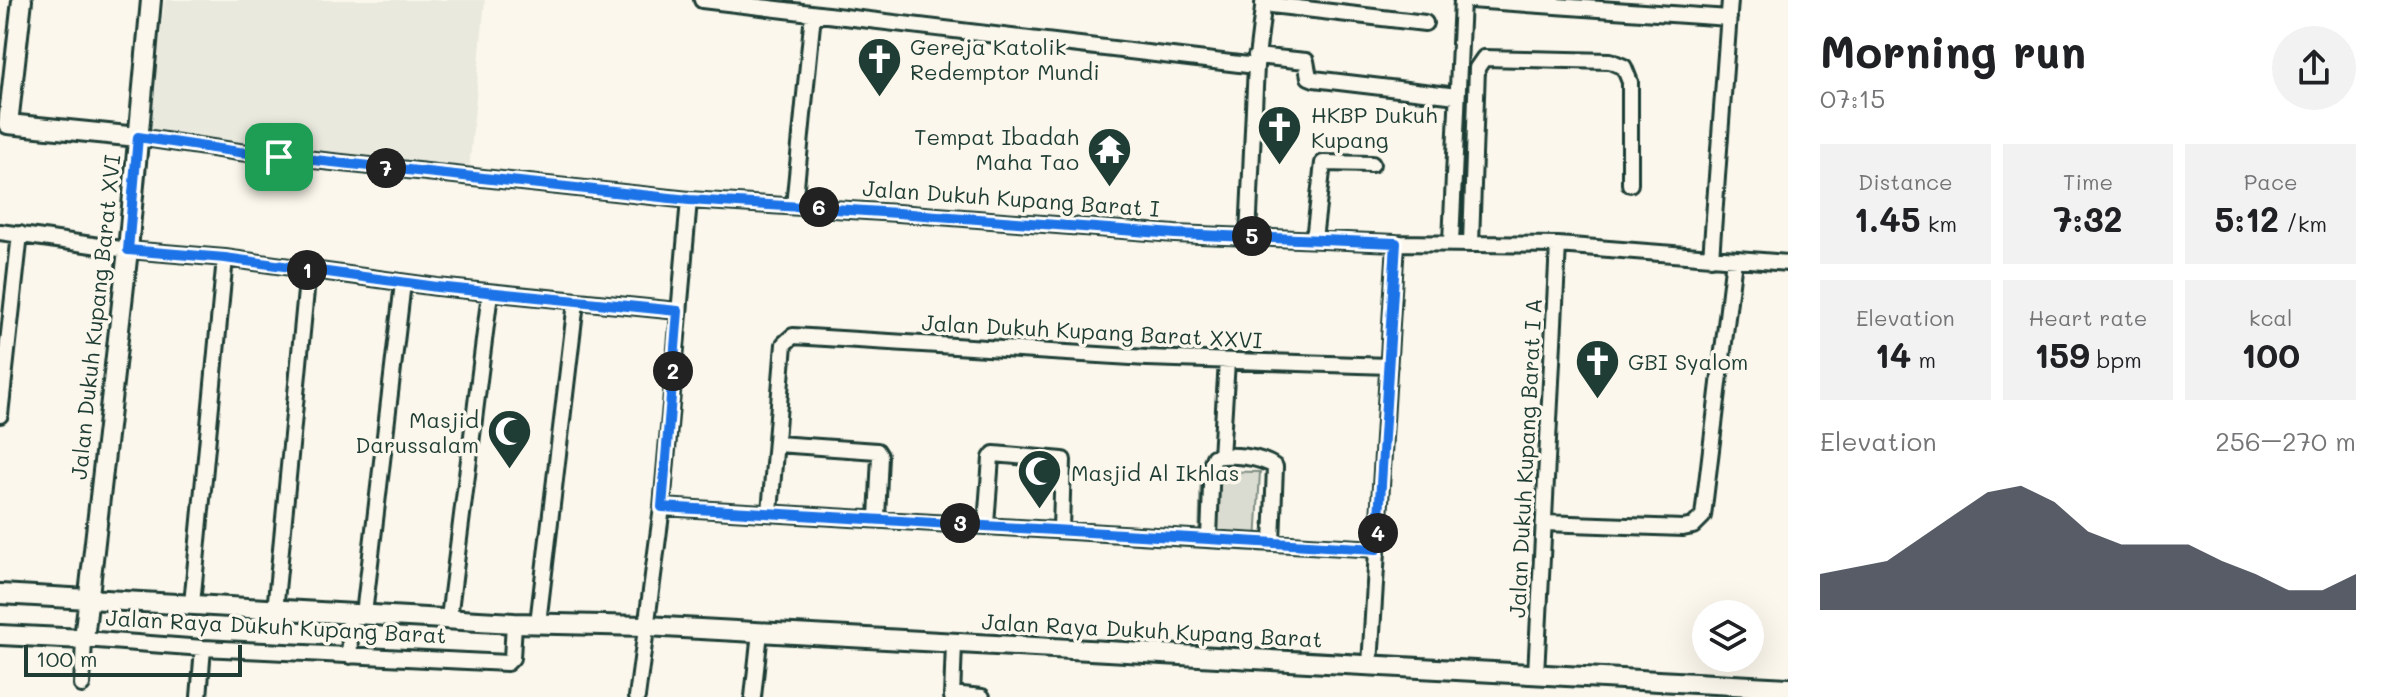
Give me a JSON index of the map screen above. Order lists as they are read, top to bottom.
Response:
{
  "streets": {
    "street": [
      "Jalan Dukuh Kupang Barat I",
      "Jalan Dukuh Kupang Barat XVI",
      "Jalan Dukuh Kupang Barat XXVI",
      "Jalan Dukuh Kupang Barat I A",
      "Jalan Raya Dukuh Kupang Barat"
    ]
  },
  "crossings": [
    ["Jalan Dukuh Kupang Barat I", "Jalan Dukuh Kupang Barat XVI"],
    ["Jalan Dukuh Kupang Barat I", "Jalan Dukuh Kupang Barat I A"],
    ["Jalan Dukuh Kupang Barat XVI", "Jalan Raya Dukuh Kupang Barat"],
    ["Jalan Dukuh Kupang Barat I A", "Jalan Raya Dukuh Kupang Barat"]
  ],
  "places": {
    "church": ["Gereja Katolik Redemptor Mundi", "HKBP Dukuh Kupang", "GBI Syalom"],
    "temple": ["Tempat Ibadah Maha Tao"],
    "mosque": ["Masjid Darussalam", "Masjid Al Ikhlas"]
  },
  "scale_bar": "100 m",
  "page": {
    "heading": ["Morning run", "07:15"],
    "stats": [
      ["Distance", "1.45 km"],
      ["Time", "7:32"],
      ["Pace", "5:12 /km"],
      ["Elevation", "14 m"],
      ["Heart rate", "159 bpm"],
      ["kcal", "100"]
    ],
    "pins": [
      "7",
      "6",
      "5",
      "1",
      "2",
      "3",
      "4"
    ],
    "chart": ["Elevation", "256–270 m"],
    "scale": "100 m"
  }
}
